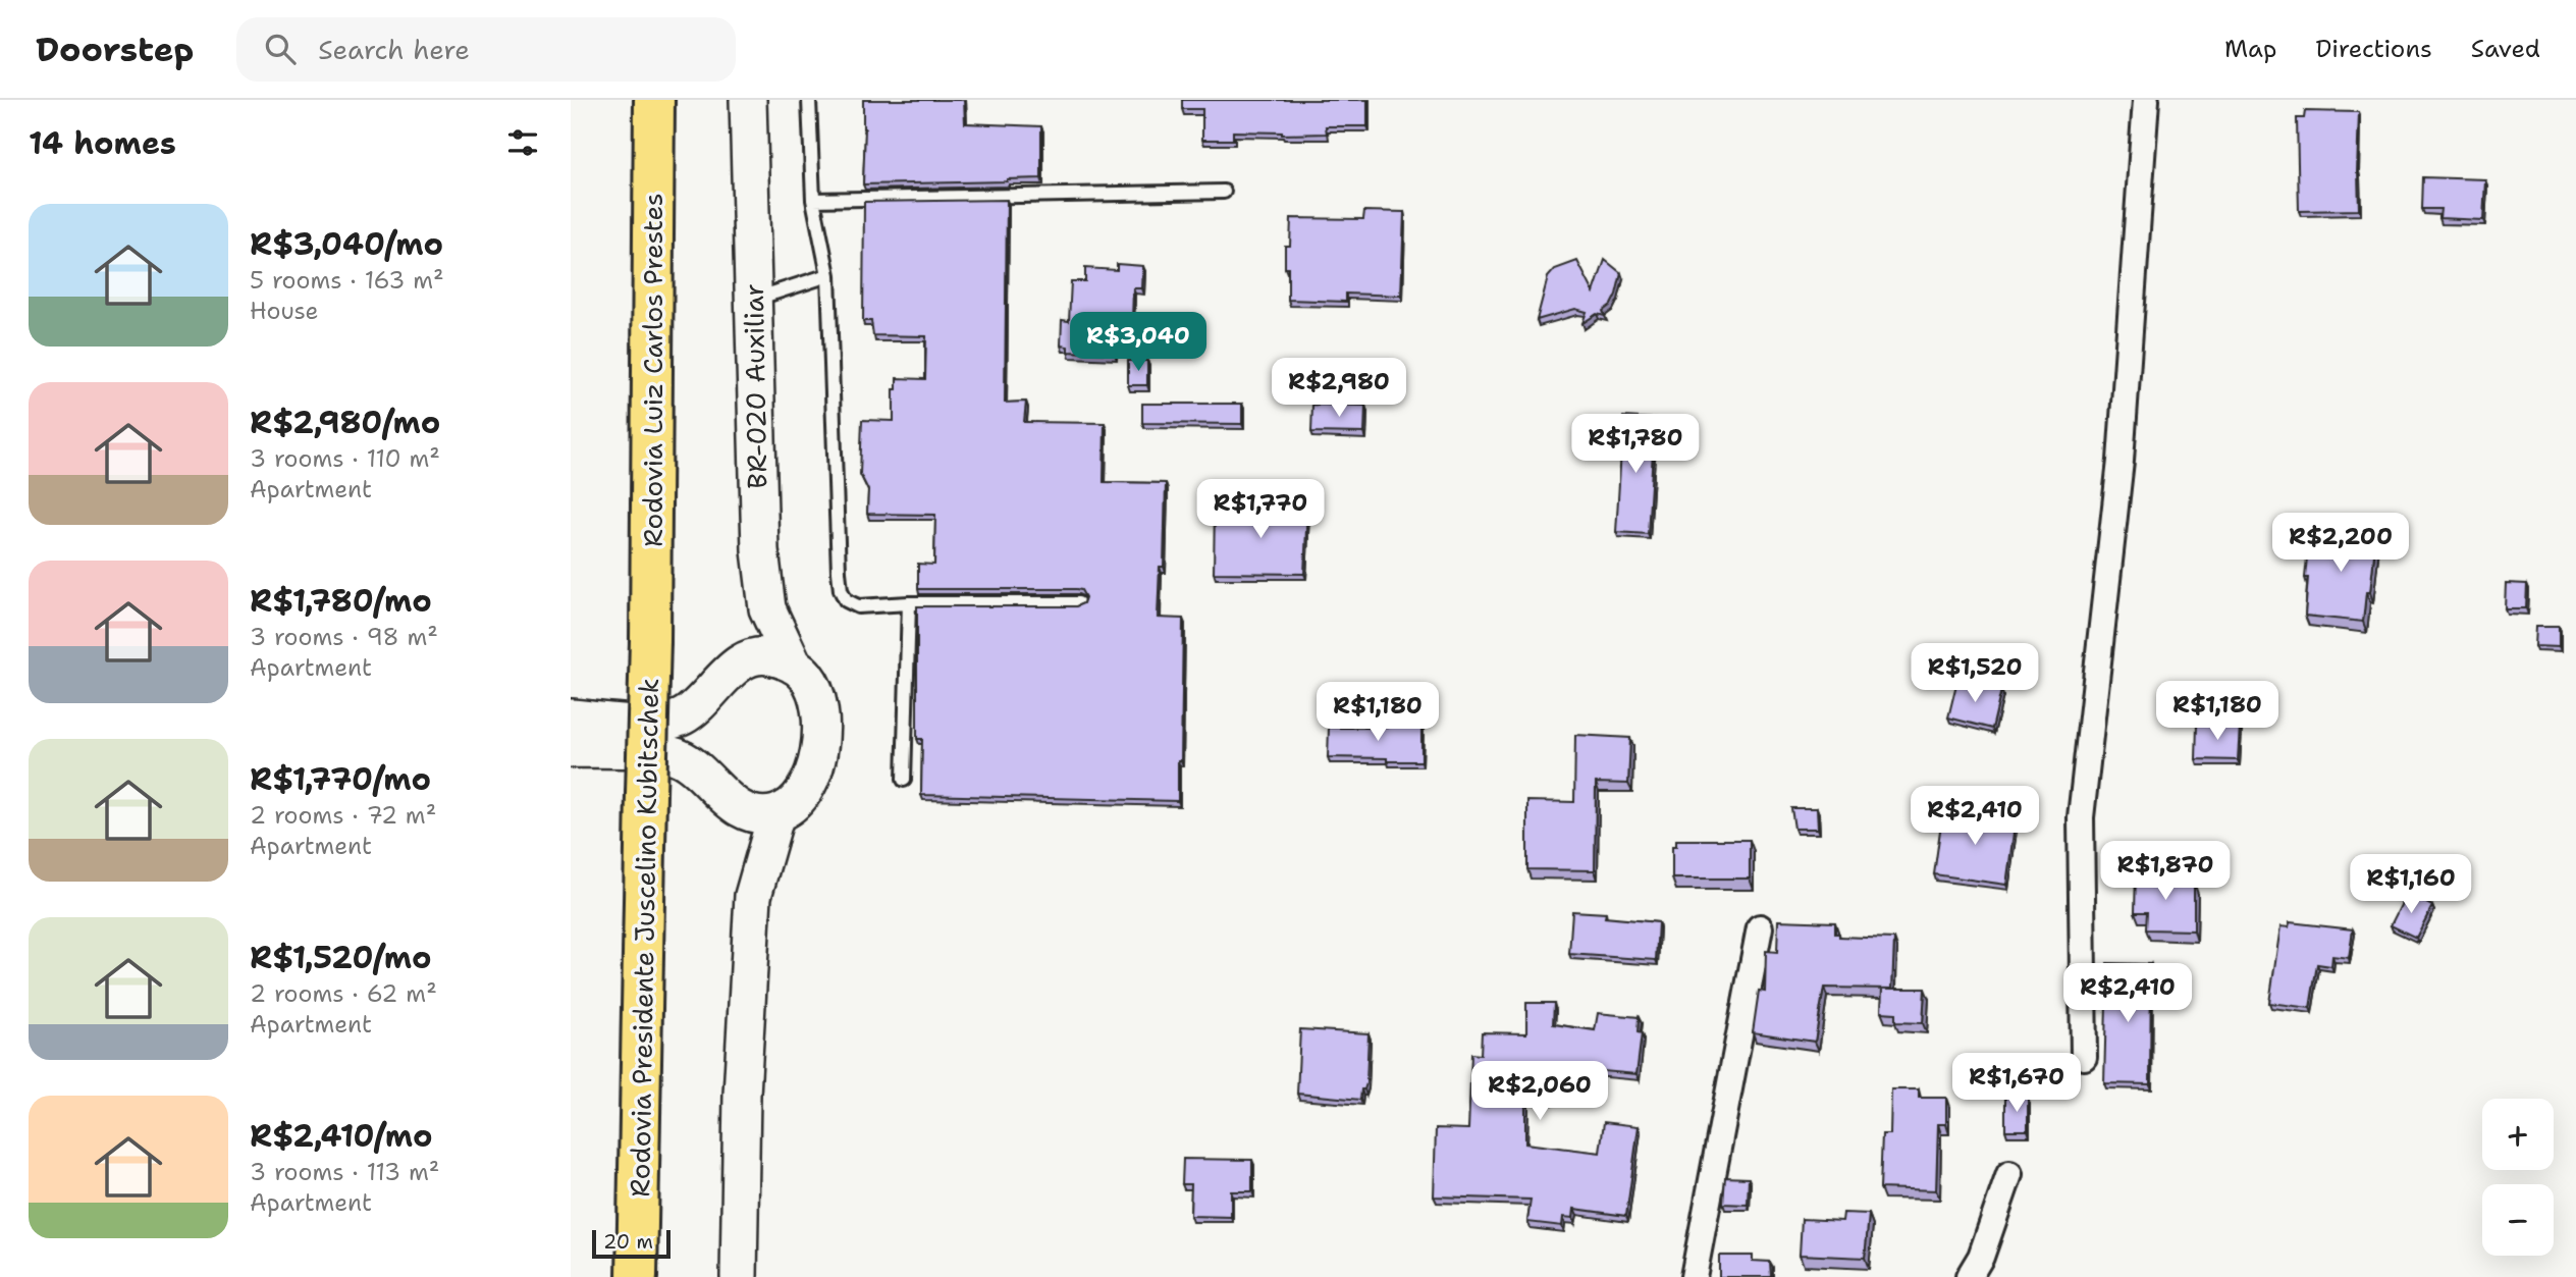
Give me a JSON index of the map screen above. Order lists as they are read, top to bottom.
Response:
{
  "streets": {
    "highway": ["Rodovia Luiz Carlos Prestes", "Rodovia Presidente Juscelino Kubitschek"],
    "main road": ["BR-020 Auxiliar"]
  },
  "crossings": [
    ["Rodovia Luiz Carlos Prestes", "Rodovia Presidente Juscelino Kubitschek"]
  ],
  "scale_bar": "20 m",
  "page": {
    "header": "Doorstep",
    "search": "Search here",
    "nav": ["Map", "Directions", "Saved"],
    "heading": "14 homes",
    "list": [
      {
        "name": "R$3,040/mo",
        "note": "5 rooms · 163 m² · House"
      },
      {
        "name": "R$2,980/mo",
        "note": "3 rooms · 110 m² · Apartment"
      },
      {
        "name": "R$1,780/mo",
        "note": "3 rooms · 98 m² · Apartment"
      },
      {
        "name": "R$1,770/mo",
        "note": "2 rooms · 72 m² · Apartment"
      },
      {
        "name": "R$1,520/mo",
        "note": "2 rooms · 62 m² · Apartment"
      },
      {
        "name": "R$2,410/mo",
        "note": "3 rooms · 113 m² · Apartment"
      }
    ],
    "price": [
      "R$3,040",
      "R$2,980",
      "R$1,780",
      "R$1,770",
      "R$2,200",
      "R$1,520",
      "R$1,180",
      "R$1,180",
      "R$2,410",
      "R$1,870",
      "R$1,160",
      "R$2,410",
      "R$1,670",
      "R$2,060"
    ],
    "map_buttons": ["+", "−"],
    "scale": "20 m"
  }
}
